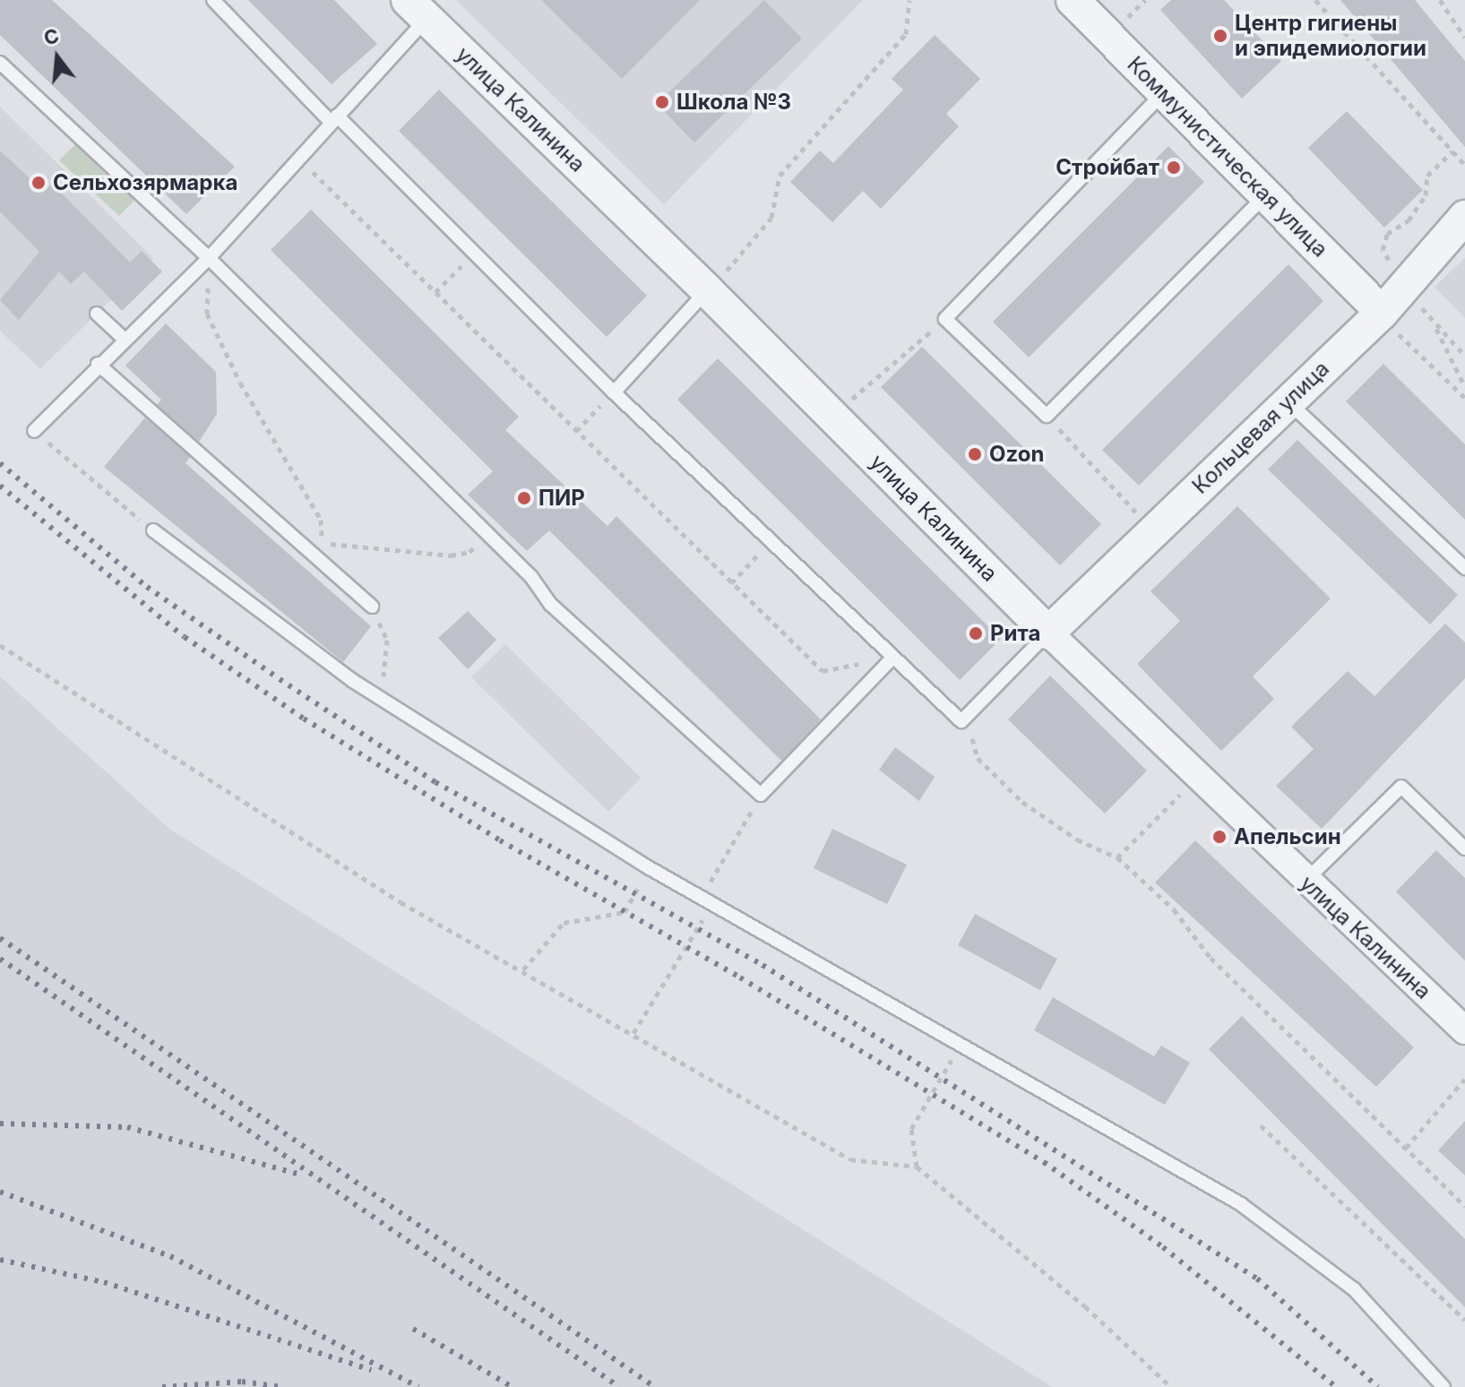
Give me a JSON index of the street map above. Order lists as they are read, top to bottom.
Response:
{
  "streets": {
    "street": ["улица Калинина", "Коммунистическая улица", "Кольцевая улица"]
  },
  "crossings": [
    ["улица Калинина", "Кольцевая улица"],
    ["Коммунистическая улица", "Кольцевая улица"]
  ],
  "places": [
    "Центр гигиены и эпидемиологии",
    "Школа №3",
    "Стройбат",
    "Сельхозярмарка",
    "Ozon",
    "ПИР",
    "Рита",
    "Апельсин"
  ],
  "north": "top"
}
